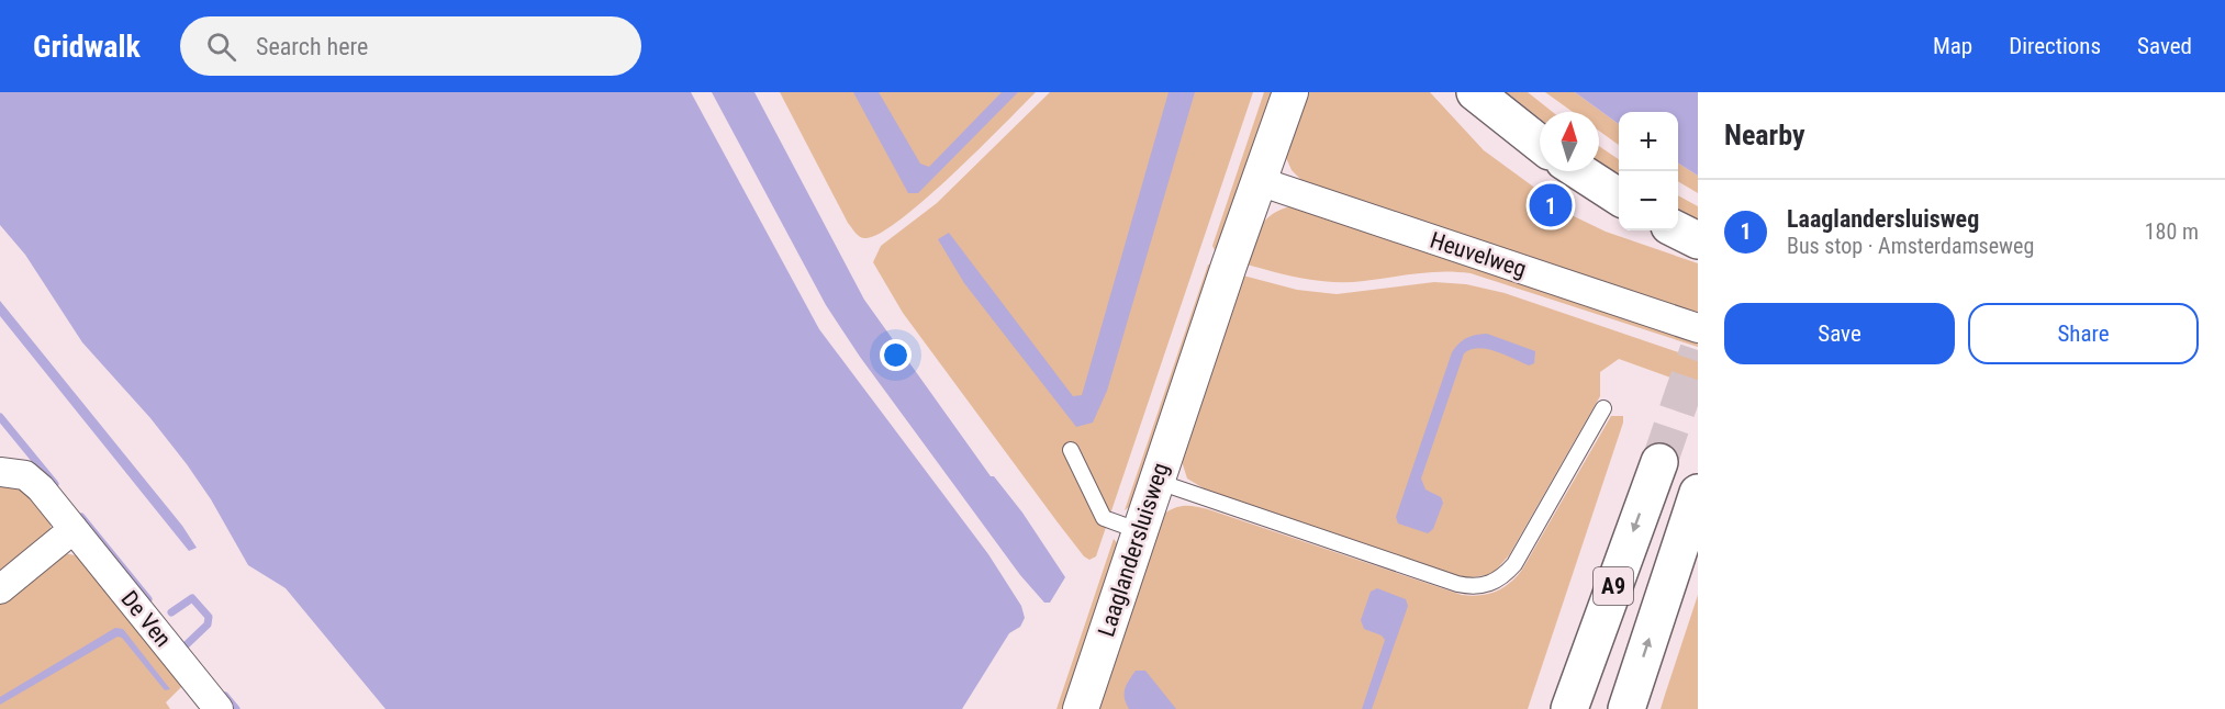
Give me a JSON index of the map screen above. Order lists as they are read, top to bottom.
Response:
{
  "streets": {
    "main road": ["A9"],
    "street": ["Heuvelweg", "Laaglandersluisweg", "De Ven"]
  },
  "crossings": [
    ["Heuvelweg", "Laaglandersluisweg"]
  ],
  "north": "top",
  "page": {
    "header": "Gridwalk",
    "search": "Search here",
    "nav": ["Map", "Directions", "Saved"],
    "heading": "Nearby",
    "map_buttons": ["+", "−"],
    "list": [
      {
        "mark": "1",
        "name": "Laaglandersluisweg",
        "note": "Bus stop · Amsterdamseweg",
        "value": "180 m"
      }
    ],
    "pins": "1",
    "buttons": ["Save", "Share"]
  }
}
